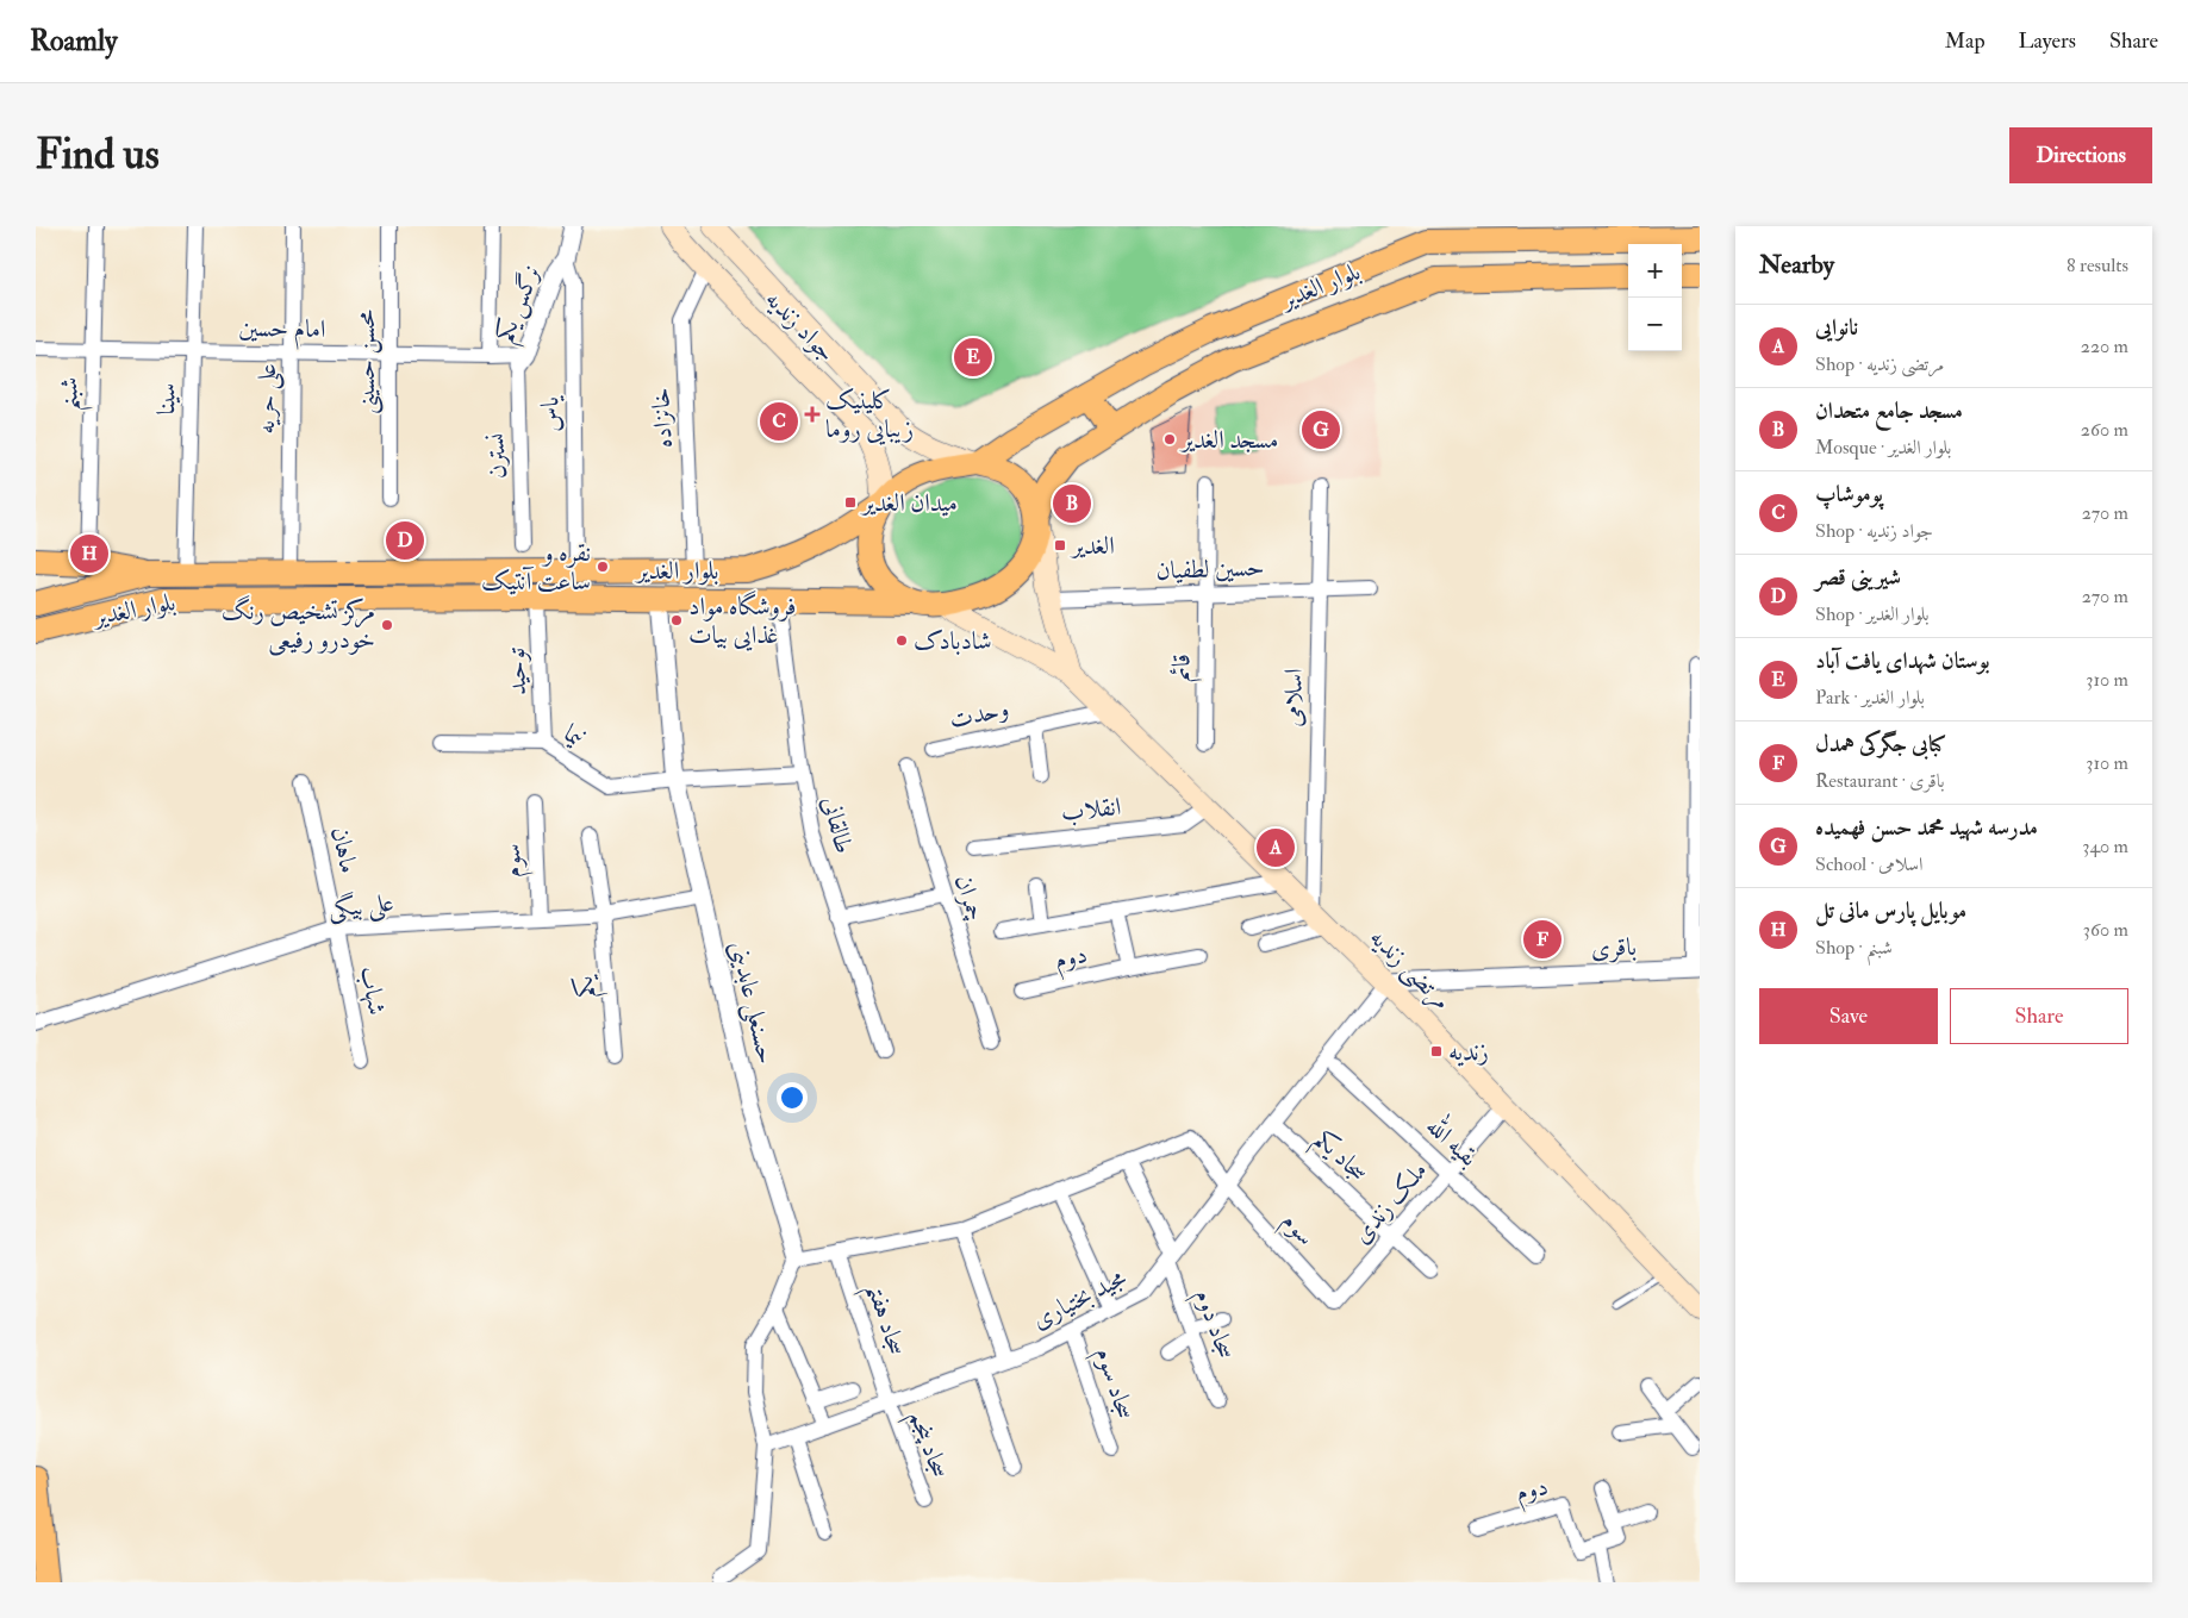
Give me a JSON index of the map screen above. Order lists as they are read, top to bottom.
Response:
{
  "streets": {
    "main road": ["بلوار الغدیر", "جواد زندیه", "مرتضی زندیه"],
    "street": [
      "نرگس یکم",
      "امام حسین",
      "محسن حسینی",
      "شبنم",
      "سینا",
      "علی حریه",
      "یاس",
      "خانزاده",
      "نسترن",
      "حسین لطفیان",
      "قائم",
      "توحید",
      "اسلامی",
      "وحدت",
      "نیما",
      "انقلاب",
      "طالقانی",
      "ماهان",
      "سوم",
      "چمران",
      "علی بیگی",
      "باقری",
      "دوم",
      "یکم",
      "شهاب",
      "حسنعلی عابدینی",
      "بقیه الله",
      "سجاد یکم",
      "ملک زندی",
      "مجید بختیاری",
      "سجاد هفتم",
      "سجاد دوم",
      "سجاد سوم",
      "سجاد پنجم"
    ]
  },
  "crossings": [
    ["بلوار الغدیر", "جواد زندیه"],
    ["بلوار الغدیر", "سینا"],
    ["بلوار الغدیر", "علی حریه"],
    ["بلوار الغدیر", "یاس"],
    ["بلوار الغدیر", "خانزاده"],
    ["بلوار الغدیر", "توحید"],
    ["بلوار الغدیر", "طالقانی"],
    ["بلوار الغدیر", "حسنعلی عابدینی"],
    ["نرگس یکم", "امام حسین"],
    ["نرگس یکم", "یاس"],
    ["نرگس یکم", "نسترن"],
    ["جواد زندیه", "خانزاده"],
    ["امام حسین", "محسن حسینی"],
    ["امام حسین", "شبنم"],
    ["امام حسین", "سینا"],
    ["امام حسین", "علی حریه"],
    ["امام حسین", "نسترن"],
    ["حسین لطفیان", "قائم"],
    ["حسین لطفیان", "اسلامی"],
    ["توحید", "نیما"],
    ["اسلامی", "مرتضی زندیه"],
    ["وحدت", "مرتضی زندیه"],
    ["نیما", "طالقانی"],
    ["نیما", "حسنعلی عابدینی"],
    ["انقلاب", "مرتضی زندیه"],
    ["ماهان", "علی بیگی"],
    ["ماهان", "شهاب"],
    ["سوم", "علی بیگی"],
    ["سوم", "ملک زندی"],
    ["سوم", "مجید بختیاری"],
    ["علی بیگی", "یکم"],
    ["علی بیگی", "شهاب"],
    ["علی بیگی", "حسنعلی عابدینی"],
    ["باقری", "مرتضی زندیه"],
    ["باقری", "مجید بختیاری"],
    ["مرتضی زندیه", "ملک زندی"],
    ["مرتضی زندیه", "مجید بختیاری"],
    ["بقیه الله", "ملک زندی"],
    ["سجاد یکم", "ملک زندی"],
    ["سجاد یکم", "مجید بختیاری"],
    ["مجید بختیاری", "سجاد هفتم"],
    ["مجید بختیاری", "سجاد دوم"],
    ["مجید بختیاری", "سجاد سوم"],
    ["مجید بختیاری", "سجاد پنجم"],
    ["سجاد هفتم", "سجاد پنجم"]
  ],
  "places": {
    "health": ["کلینیک زیبایی روما"],
    "other": [
      "مسجد الغدیر",
      "نقره و ساعت آنتیک",
      "فروشگاه مواد غذایی بیات",
      "مرکز تشخیص رنگ خودرو رفیعی",
      "شادبادک"
    ],
    "transit": ["میدان الغدیر", "الغدیر", "زندیه"]
  },
  "page": {
    "header": "Roamly",
    "nav": ["Map", "Layers", "Share"],
    "buttons": [
      "Directions",
      ["Save", "Share"]
    ],
    "title": "Find us",
    "heading": ["Nearby", "8 results"],
    "map_buttons": ["+", "−"],
    "list": [
      {
        "mark": "A",
        "name": "نانوایی",
        "note": "Shop · مرتضی زندیه",
        "value": "220 m"
      },
      {
        "mark": "B",
        "name": "مسجد جامع متحدان",
        "note": "Mosque · بلوار الغدیر",
        "value": "260 m"
      },
      {
        "mark": "C",
        "name": "پوموشاپ",
        "note": "Shop · جواد زندیه",
        "value": "270 m"
      },
      {
        "mark": "D",
        "name": "شیرینی قصر",
        "note": "Shop · بلوار الغدیر",
        "value": "270 m"
      },
      {
        "mark": "E",
        "name": "بوستان شهدای یافت آباد",
        "note": "Park · بلوار الغدیر",
        "value": "310 m"
      },
      {
        "mark": "F",
        "name": "کبابی جگرکی همدل",
        "note": "Restaurant · باقری",
        "value": "310 m"
      },
      {
        "mark": "G",
        "name": "مدرسه شهید محمد حسن فهمیده",
        "note": "School · اسلامی",
        "value": "340 m"
      },
      {
        "mark": "H",
        "name": "موبایل پارس مانی تل",
        "note": "Shop · شبنم",
        "value": "360 m"
      }
    ],
    "pins": [
      "E",
      "C",
      "G",
      "B",
      "D",
      "H",
      "A",
      "F"
    ]
  }
}
